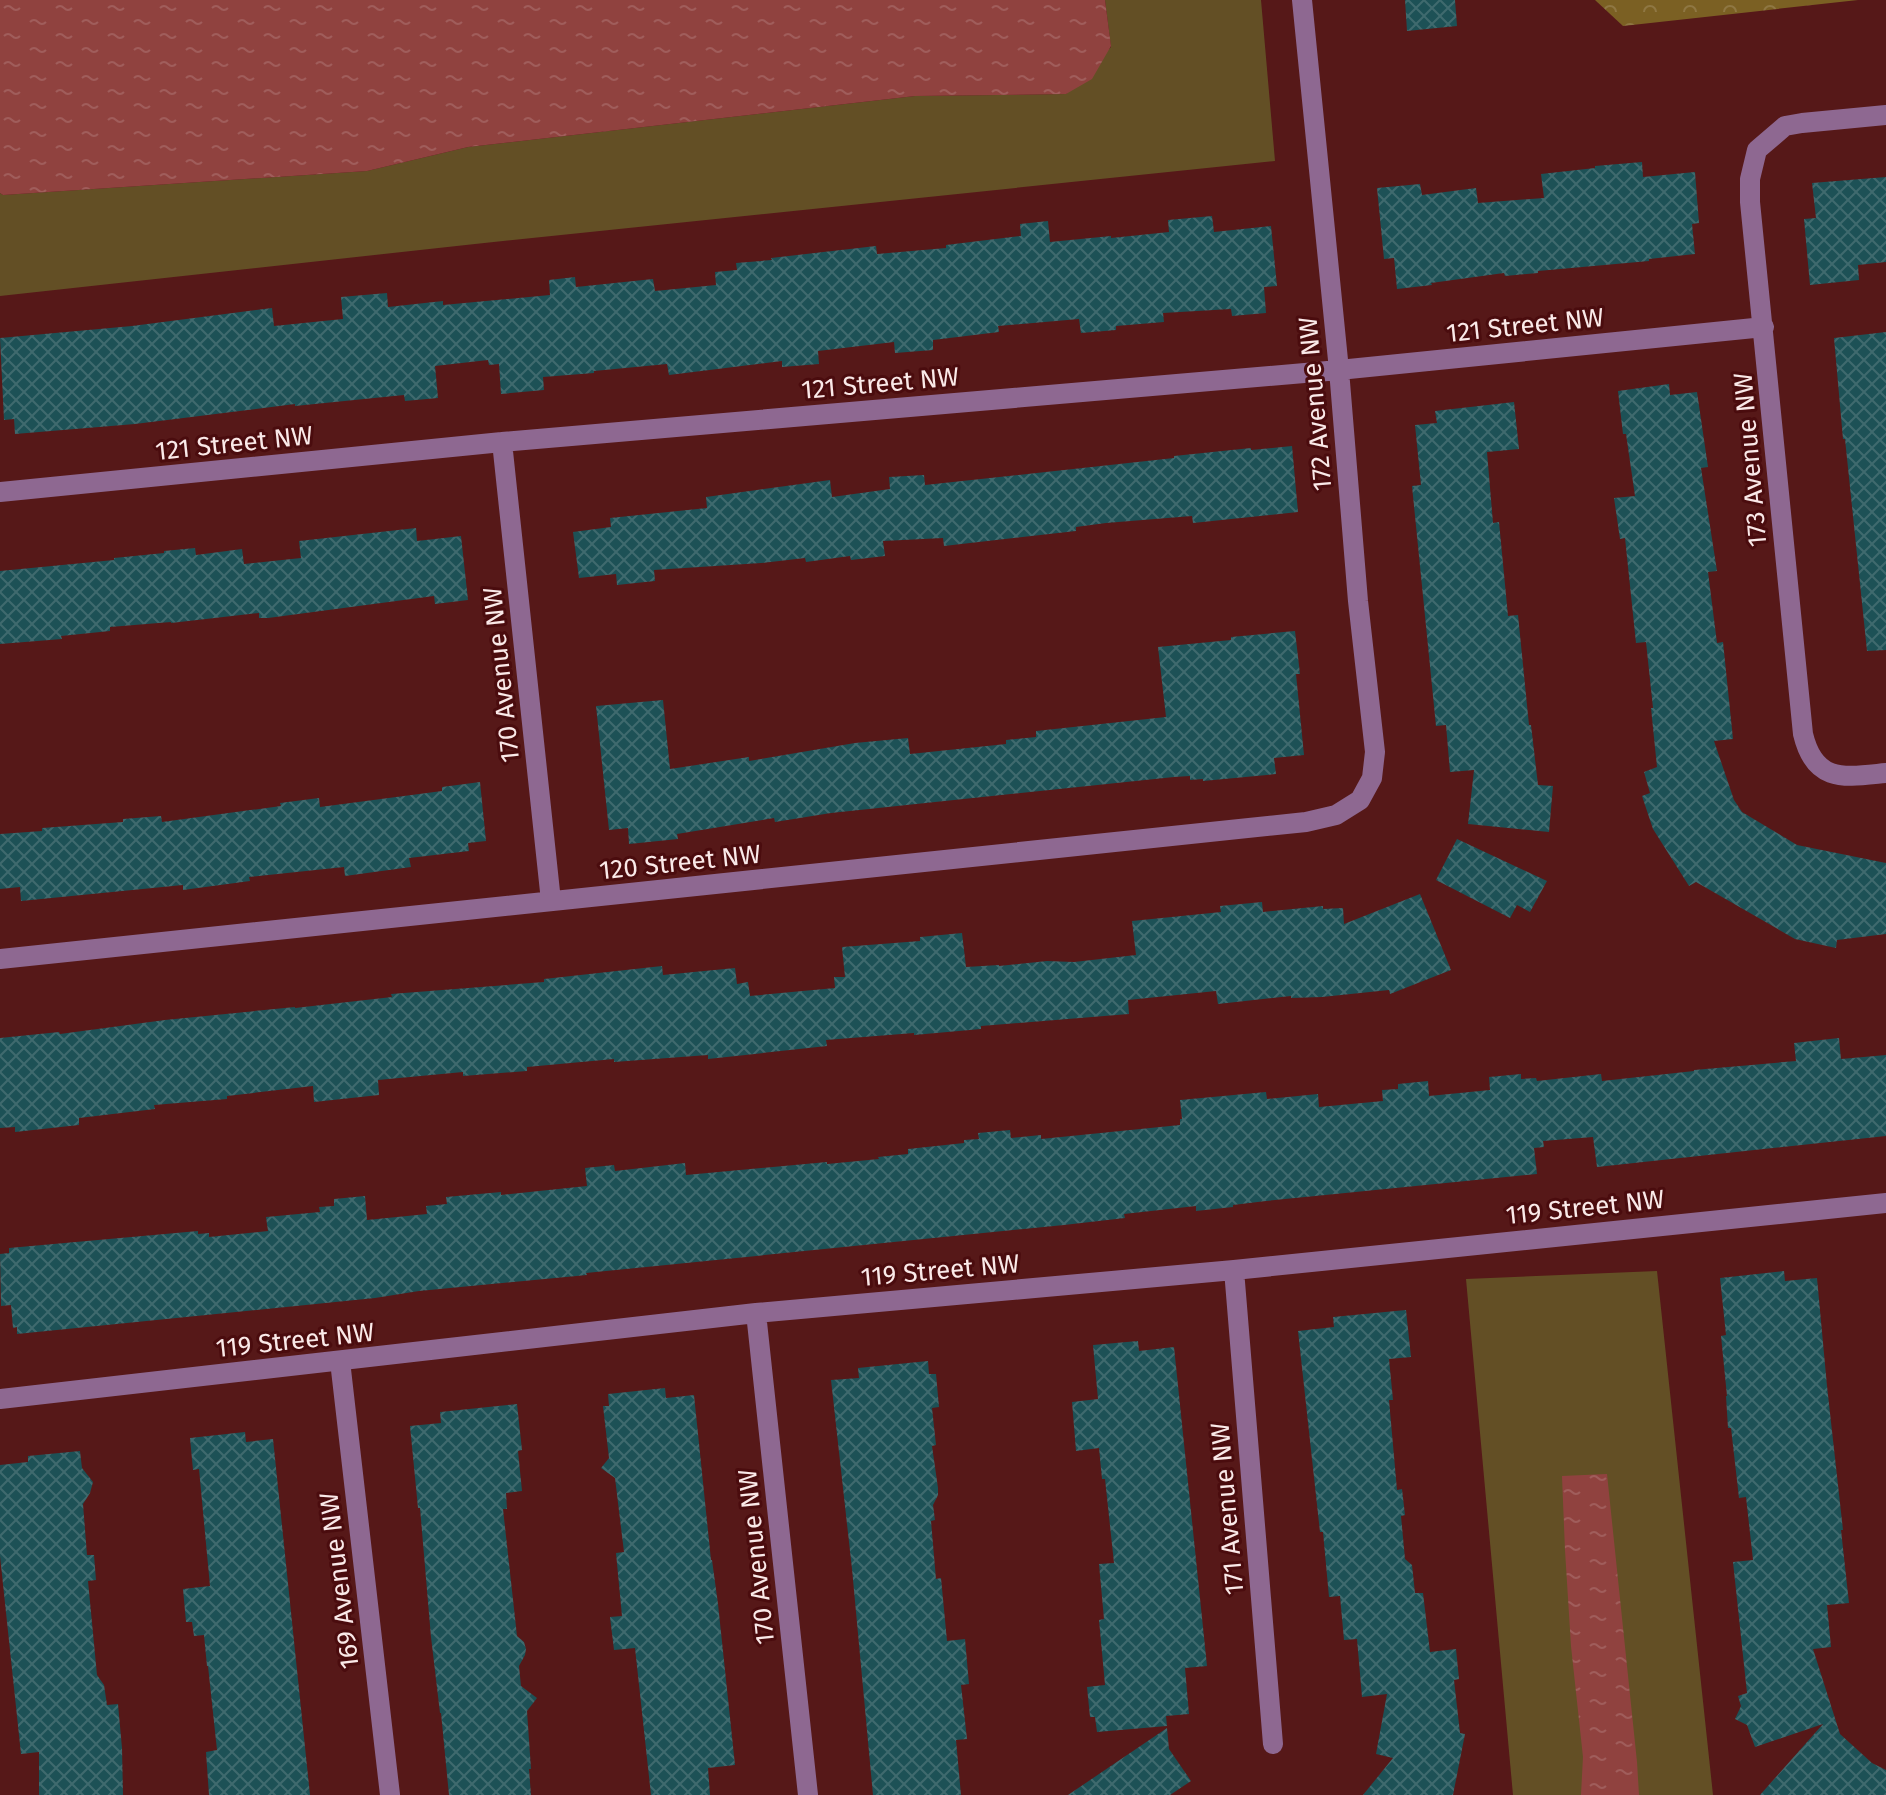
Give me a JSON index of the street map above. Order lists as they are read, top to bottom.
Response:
{
  "streets": {
    "street": [
      "121 Street NW",
      "172 Avenue NW",
      "173 Avenue NW",
      "170 Avenue NW",
      "120 Street NW",
      "119 Street NW",
      "171 Avenue NW",
      "169 Avenue NW"
    ]
  },
  "crossings": [
    ["121 Street NW", "172 Avenue NW"],
    ["121 Street NW", "173 Avenue NW"],
    ["121 Street NW", "170 Avenue NW"],
    ["172 Avenue NW", "120 Street NW"],
    ["170 Avenue NW", "120 Street NW"],
    ["170 Avenue NW", "119 Street NW"],
    ["119 Street NW", "171 Avenue NW"],
    ["119 Street NW", "169 Avenue NW"]
  ]
}
